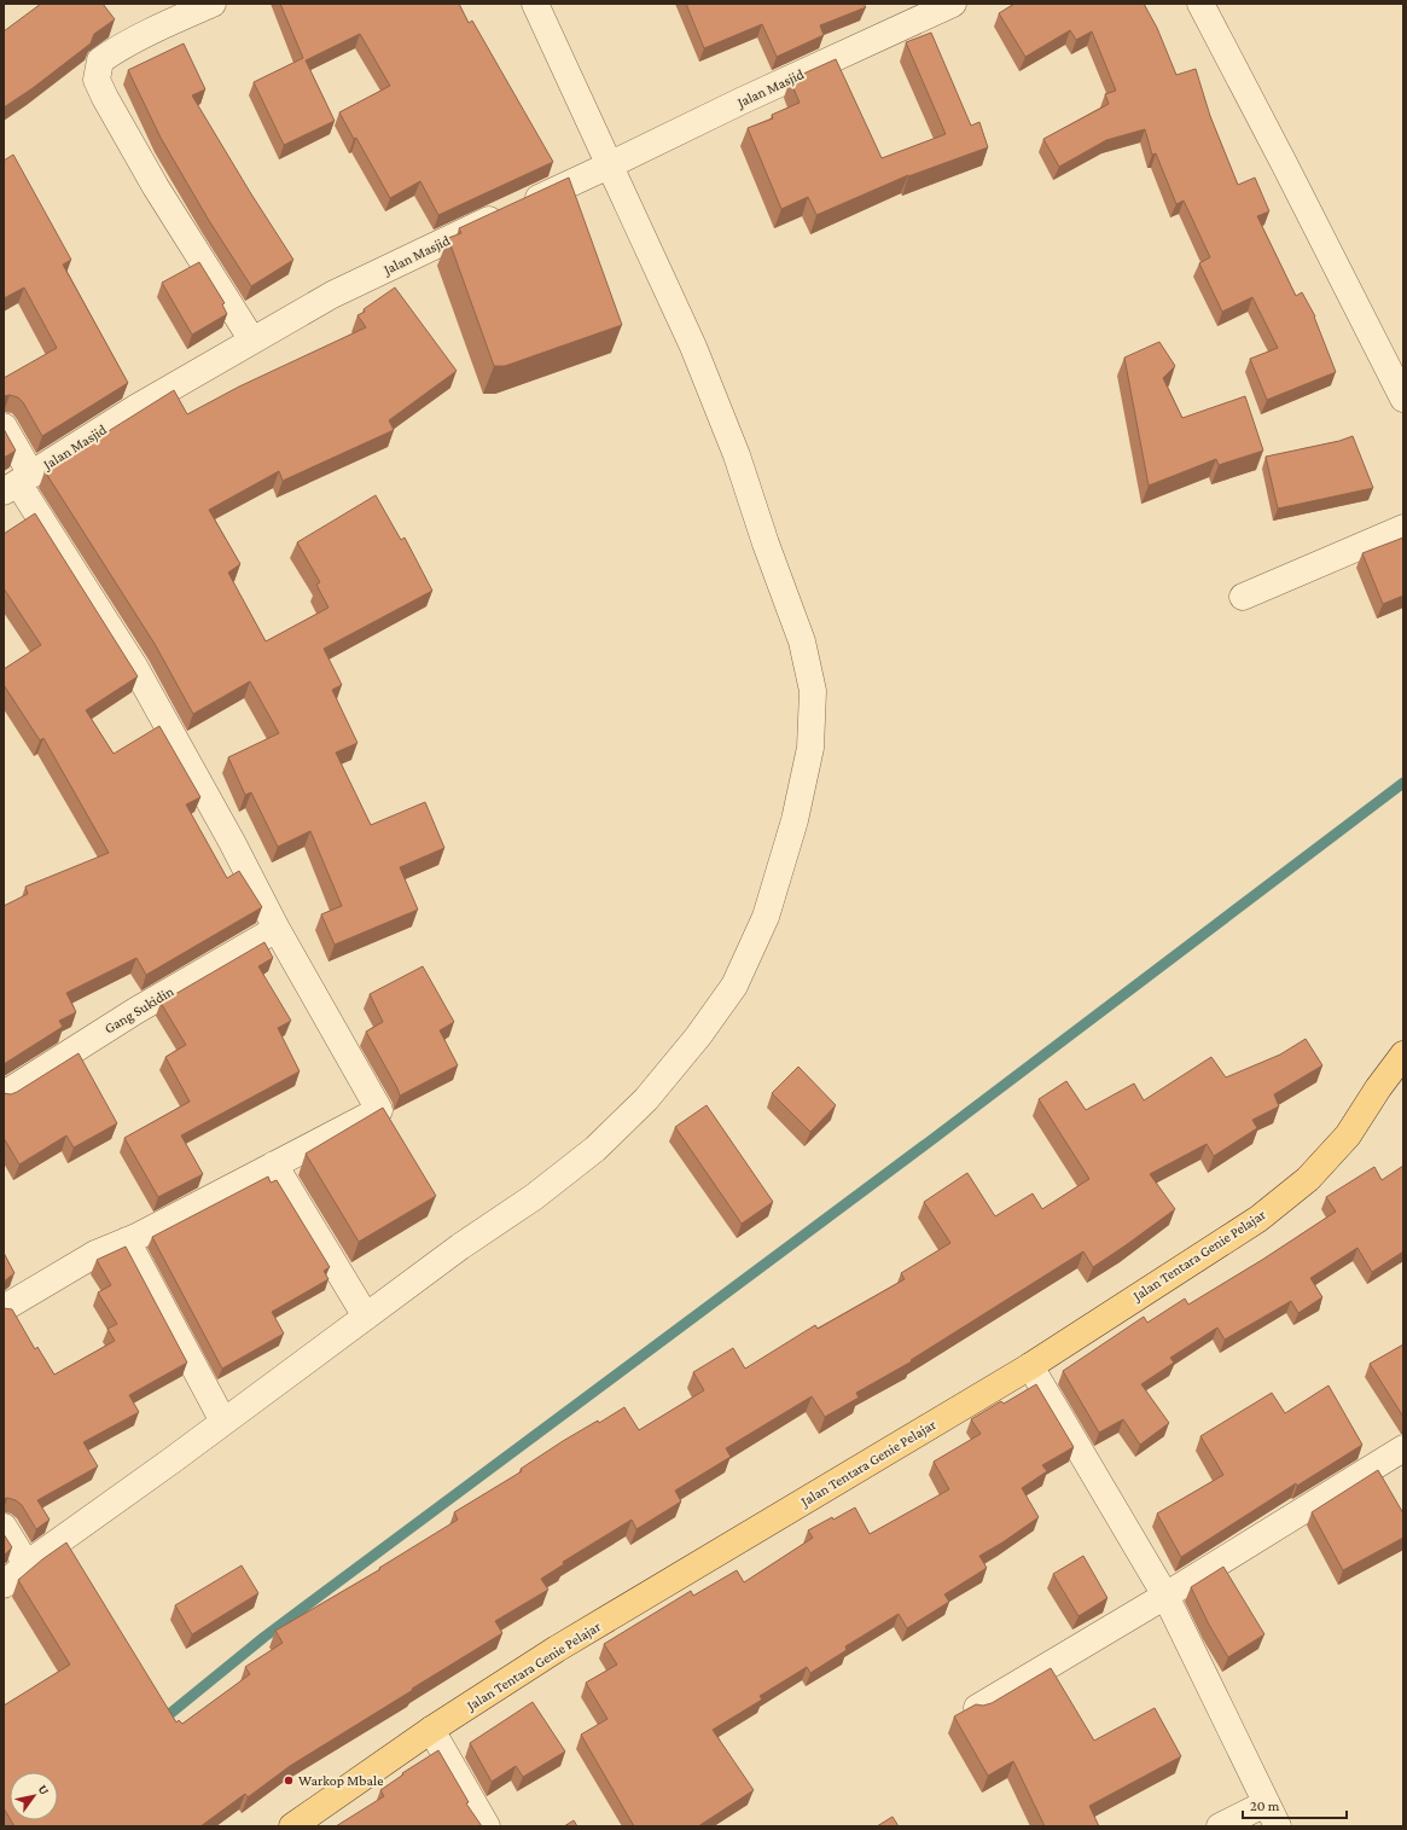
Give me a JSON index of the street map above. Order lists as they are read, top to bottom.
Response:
{
  "streets": {
    "main road": ["Jalan Tentara Genie Pelajar"],
    "street": ["Jalan Masjid", "Gang Sukidin"]
  },
  "places": ["Warkop Mbale"],
  "scale_bar": "20 m",
  "north": "top right"
}
